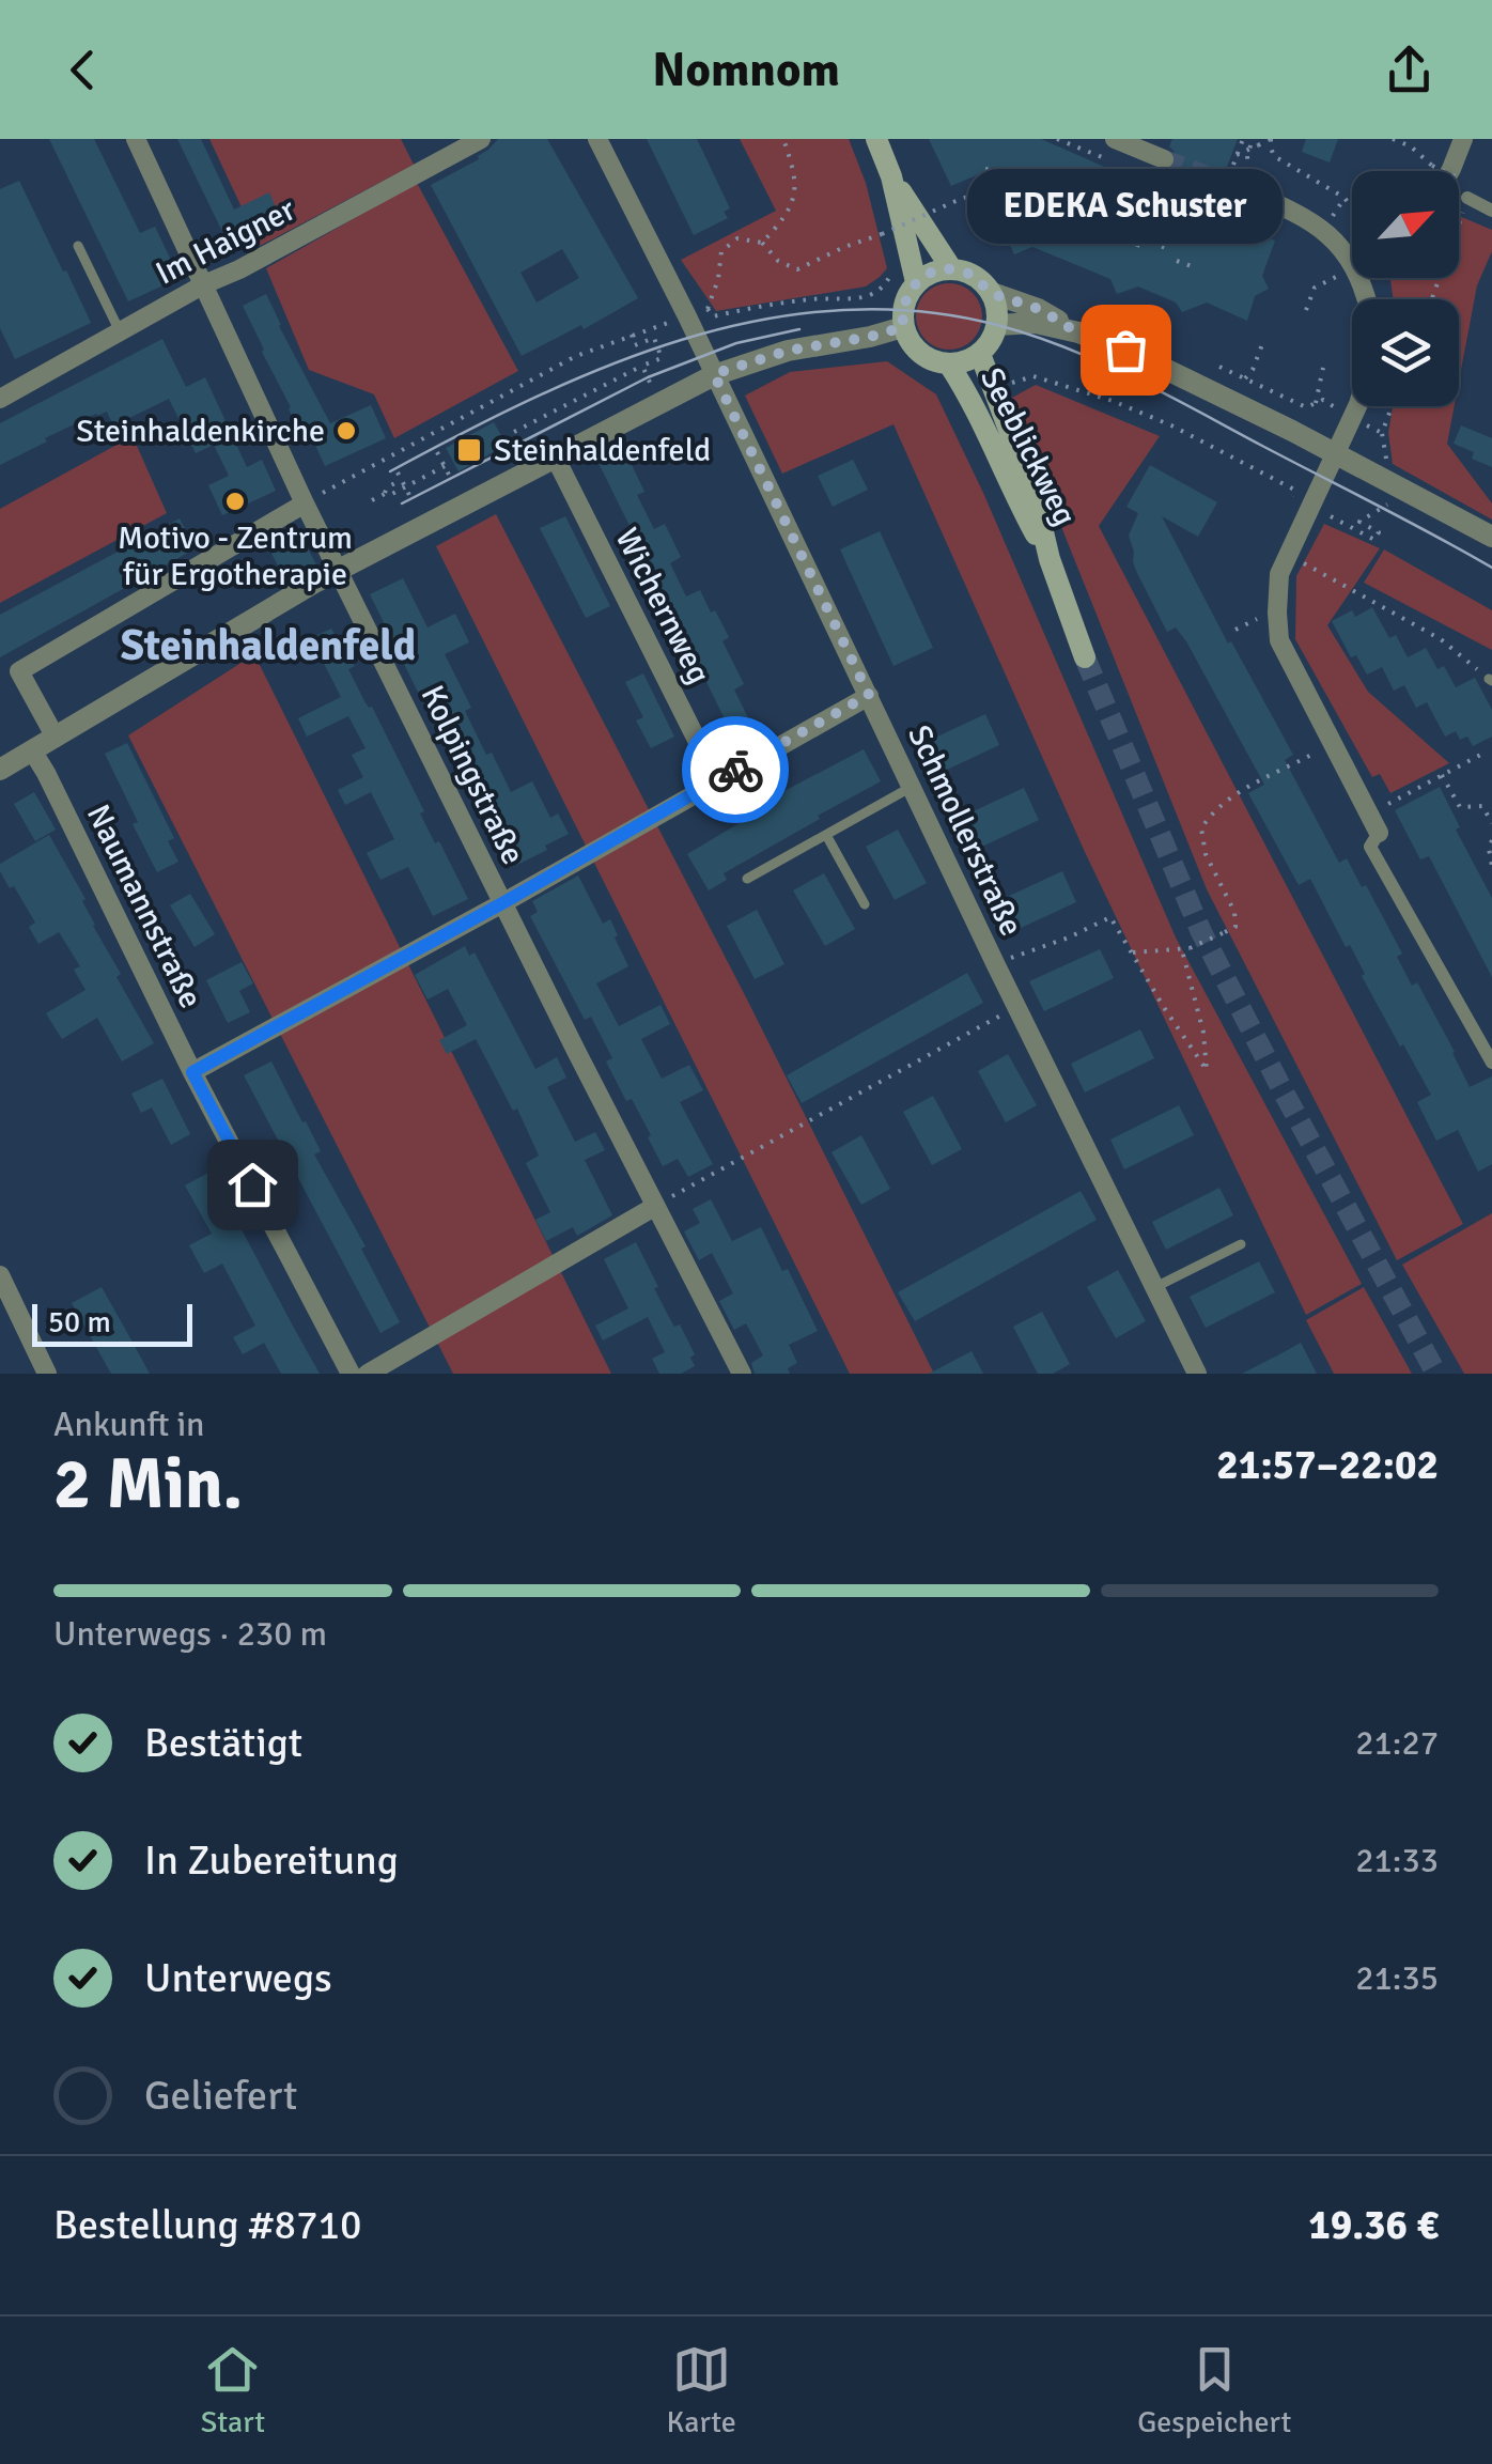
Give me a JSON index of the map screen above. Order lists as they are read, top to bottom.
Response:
{
  "streets": {
    "main road": ["Seeblickweg"],
    "street": [
      "Im Haigner",
      "Wichernweg",
      "Kolpingstraße",
      "Schmollerstraße",
      "Naumannstraße"
    ]
  },
  "crossings": [
    ["Im Haigner", "Kolpingstraße"]
  ],
  "districts": ["Steinhaldenfeld"],
  "places": {
    "other": ["EDEKA Schuster", "Steinhaldenkirche", "Motivo - Zentrum für Ergotherapie"],
    "transit": ["Steinhaldenfeld"]
  },
  "scale_bar": "50 m",
  "north": "top right",
  "page": {
    "header": "Nomnom",
    "bubble": "EDEKA Schuster",
    "scale": "50 m",
    "heading": ["2 Min.", "Ankunft in", "21:57–22:02"],
    "panel": ["Bestellung #8710", "19.36 €"],
    "bar": "Unterwegs · 230 m",
    "list": [
      ["Bestätigt", "21:27"],
      ["In Zubereitung", "21:33"],
      ["Unterwegs", "21:35"],
      "Geliefert"
    ],
    "tabs": ["Start", "Karte", "Gespeichert"]
  }
}
